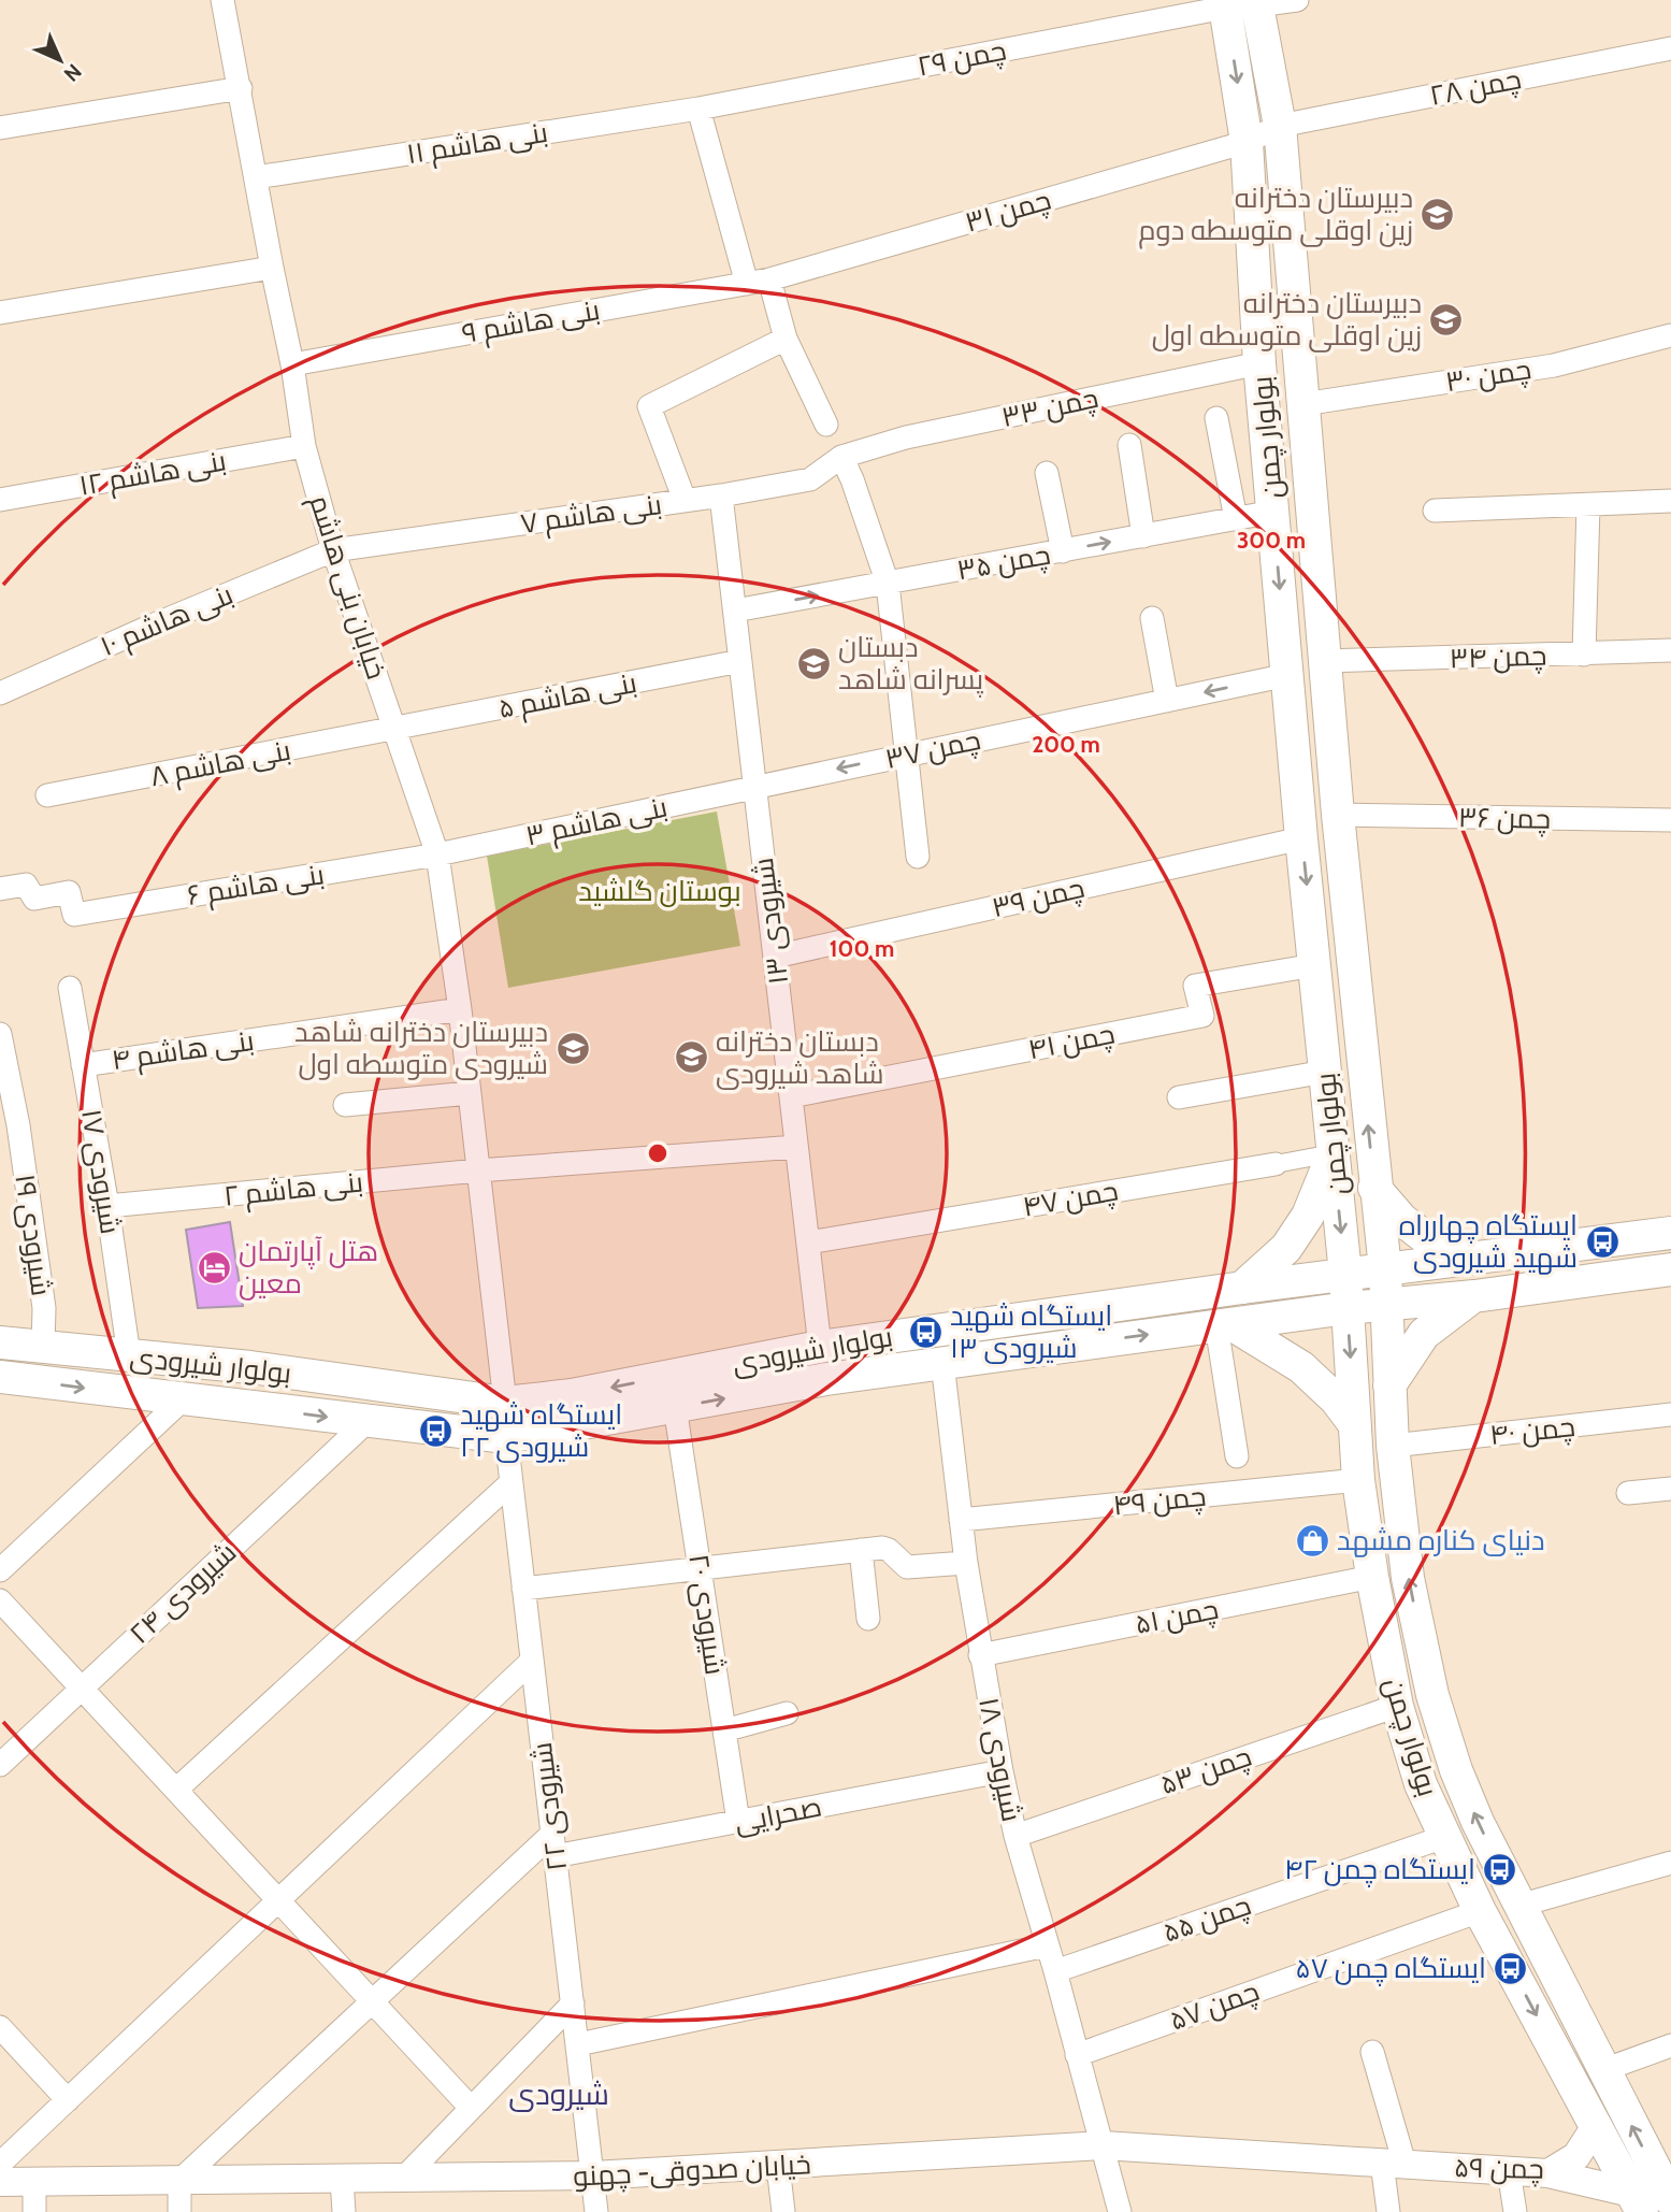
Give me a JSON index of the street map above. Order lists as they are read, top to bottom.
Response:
{
  "streets": {
    "main road": ["بولوار چمن", "بولوار شیرودی"],
    "street": [
      "چمن ۲۹",
      "چمن ۲۸",
      "بنی هاشم ۱۱",
      "چمن ۳۱",
      "بنی هاشم ۹",
      "چمن ۳۰",
      "چمن ۳۳",
      "بنی هاشم ۱۲",
      "بنی هاشم ۷",
      "چمن ۳۵",
      "خیابان بنی هاشم",
      "بنی هاشم ۱۰",
      "چمن ۳۴",
      "بنی هاشم ۵",
      "چمن ۳۷",
      "بنی هاشم ۸",
      "چمن ۳۶",
      "بنی هاشم ۳",
      "بنی هاشم ۶",
      "چمن ۳۹",
      "شیرودی ۱۳",
      "چمن ۴۱",
      "بنی هاشم ۴",
      "شیرودی ۱۷",
      "بنی هاشم ۲",
      "چمن ۴۷",
      "شیرودی ۱۹",
      "چمن ۴۰",
      "چمن ۴۹",
      "شیرودی ۲۴",
      "شیرودی ۲۰",
      "چمن ۵۱",
      "شیرودی ۱۸",
      "چمن ۵۳",
      "شیرودی ۲۲",
      "صحرایی",
      "چمن ۵۵",
      "چمن ۵۷",
      "چمن ۵۹",
      "خیابان صدوقی- چهنو"
    ]
  },
  "crossings": [
    ["چمن ۲۹", "بنی هاشم ۱۱"],
    ["چمن ۲۹", "بولوار چمن"],
    ["چمن ۲۸", "چمن ۳۱"],
    ["چمن ۲۸", "بولوار چمن"],
    ["بنی هاشم ۱۱", "خیابان بنی هاشم"],
    ["چمن ۳۱", "بنی هاشم ۹"],
    ["چمن ۳۱", "بولوار چمن"],
    ["بنی هاشم ۹", "خیابان بنی هاشم"],
    ["چمن ۳۰", "بولوار چمن"],
    ["چمن ۳۳", "بولوار چمن"],
    ["چمن ۳۳", "بنی هاشم ۷"],
    ["بولوار چمن", "چمن ۳۵"],
    ["بولوار چمن", "چمن ۳۴"],
    ["بولوار چمن", "چمن ۳۷"],
    ["بولوار چمن", "چمن ۳۶"],
    ["بولوار چمن", "چمن ۳۹"],
    ["بولوار چمن", "چمن ۴۱"],
    ["بولوار چمن", "چمن ۴۷"],
    ["بولوار چمن", "بولوار شیرودی"],
    ["بولوار چمن", "چمن ۴۰"],
    ["بولوار چمن", "چمن ۴۹"],
    ["بولوار چمن", "چمن ۵۱"],
    ["بولوار چمن", "چمن ۵۳"],
    ["بولوار چمن", "چمن ۵۵"],
    ["بولوار چمن", "چمن ۵۷"],
    ["بولوار چمن", "چمن ۵۹"],
    ["بنی هاشم ۱۲", "خیابان بنی هاشم"],
    ["بنی هاشم ۷", "خیابان بنی هاشم"],
    ["بنی هاشم ۷", "بنی هاشم ۱۰"],
    ["بنی هاشم ۷", "شیرودی ۱۳"],
    ["چمن ۳۵", "شیرودی ۱۳"],
    ["خیابان بنی هاشم", "بنی هاشم ۱۰"],
    ["خیابان بنی هاشم", "بنی هاشم ۵"],
    ["خیابان بنی هاشم", "بنی هاشم ۸"],
    ["خیابان بنی هاشم", "بنی هاشم ۳"],
    ["خیابان بنی هاشم", "بنی هاشم ۶"],
    ["خیابان بنی هاشم", "بنی هاشم ۴"],
    ["خیابان بنی هاشم", "بنی هاشم ۲"],
    ["خیابان بنی هاشم", "بولوار شیرودی"],
    ["بنی هاشم ۵", "بنی هاشم ۸"],
    ["بنی هاشم ۵", "شیرودی ۱۳"],
    ["چمن ۳۷", "بنی هاشم ۳"],
    ["چمن ۳۷", "شیرودی ۱۳"],
    ["بنی هاشم ۳", "بنی هاشم ۶"],
    ["بنی هاشم ۳", "شیرودی ۱۳"],
    ["چمن ۳۹", "شیرودی ۱۳"],
    ["شیرودی ۱۳", "چمن ۴۱"],
    ["شیرودی ۱۳", "بنی هاشم ۲"],
    ["شیرودی ۱۳", "چمن ۴۷"],
    ["شیرودی ۱۳", "بولوار شیرودی"],
    ["بنی هاشم ۴", "شیرودی ۱۷"],
    ["شیرودی ۱۷", "بنی هاشم ۲"],
    ["شیرودی ۱۷", "بولوار شیرودی"],
    ["شیرودی ۱۹", "بولوار شیرودی"],
    ["بولوار شیرودی", "شیرودی ۲۴"],
    ["بولوار شیرودی", "شیرودی ۲۰"],
    ["بولوار شیرودی", "شیرودی ۱۸"],
    ["بولوار شیرودی", "شیرودی ۲۲"],
    ["چمن ۴۹", "شیرودی ۱۸"],
    ["شیرودی ۲۰", "صحرایی"],
    ["چمن ۵۱", "شیرودی ۱۸"],
    ["شیرودی ۱۸", "چمن ۵۳"],
    ["شیرودی ۱۸", "صحرایی"],
    ["شیرودی ۱۸", "چمن ۵۵"],
    ["شیرودی ۱۸", "چمن ۵۷"],
    ["شیرودی ۱۸", "خیابان صدوقی- چهنو"],
    ["شیرودی ۲۲", "صحرایی"],
    ["شیرودی ۲۲", "خیابان صدوقی- چهنو"],
    ["چمن ۵۹", "خیابان صدوقی- چهنو"]
  ],
  "one_way": ["چمن ۳۵", "چمن ۳۷"],
  "districts": ["شیرودی"],
  "parks": ["بوستان گلشید"],
  "places": {
    "school or university": [
      "دبیرستان دخترانه زین اوقلی متوسطه دوم",
      "دبیرستان دخترانه زین اوقلی متوسطه اول",
      "دبستان پسرانه شاهد",
      "دبیرستان دخترانه شاهد شیرودی متوسطه اول",
      "دبستان دخترانه شاهد شیرودی"
    ],
    "bus stop": [
      "ایستگاه چهارراه شهید شیرودی",
      "ایستگاه شهید شیرودی ۱۳",
      "ایستگاه شهید شیرودی ۲۲",
      "ایستگاه چمن ۴۲",
      "ایستگاه چمن ۵۷"
    ],
    "hotel": ["هتل آپارتمان معین"],
    "shop": ["دنیای کناره مشهد"]
  },
  "north": "bottom right",
  "rings": ["300 m", "200 m", "100 m"]
}
